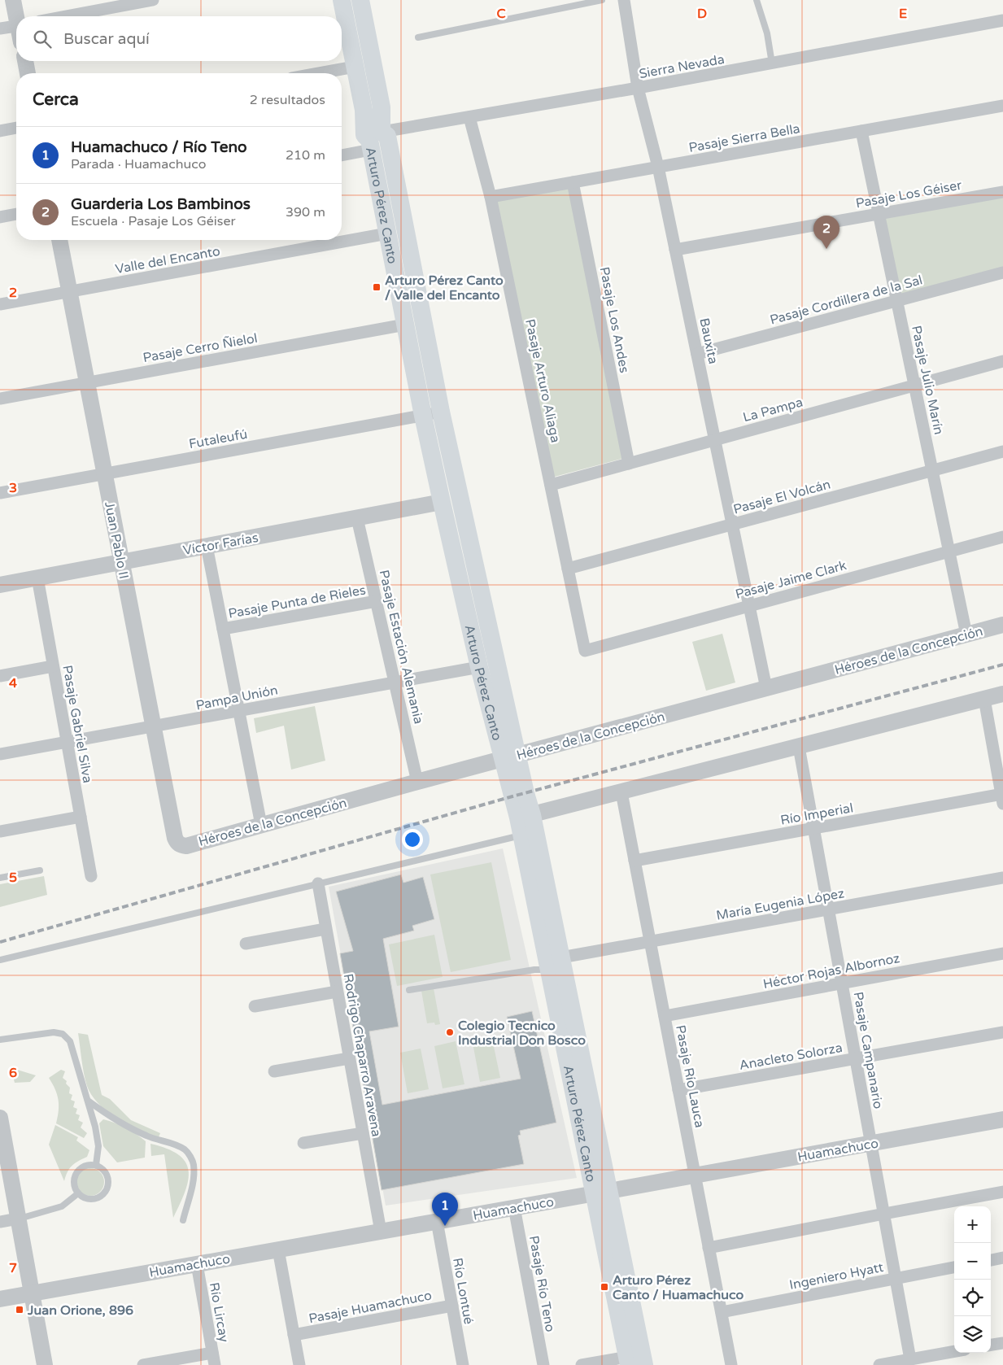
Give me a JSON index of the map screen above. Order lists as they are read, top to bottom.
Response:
{
  "streets": {
    "main road": ["Arturo Pérez Canto"],
    "street": [
      "Sierra Nevada",
      "Pasaje Sierra Bella",
      "Pasaje Los Géiser",
      "Valle del Encanto",
      "Pasaje Cordillera de la Sal",
      "Pasaje Los Andes",
      "Bauxita",
      "Pasaje Cerro Ñielol",
      "Pasaje Julio Marín",
      "Pasaje Arturo Aliaga",
      "La Pampa",
      "Futaleufú",
      "Pasaje El Volcán",
      "Juan Pablo II",
      "Víctor Farías",
      "Pasaje Jaime Clark",
      "Pasaje Punta de Rieles",
      "Pasaje Estación Alemania",
      "Héroes de la Concepción",
      "Pampa Unión",
      "Pasaje Gabriel Silva",
      "Río Imperial",
      "María Eugenia López",
      "Héctor Rojas Albornoz",
      "Pasaje Campanario",
      "Rodrigo Chaparro Aravena",
      "Anacleto Solorza",
      "Pasaje Río Lauca",
      "Huamachuco",
      "Ingeniero Hyatt",
      "Pasaje Río Teno",
      "Río Lontué",
      "Pasaje Huamachuco",
      "Río Lircay"
    ]
  },
  "crossings": [
    ["Sierra Nevada", "Arturo Pérez Canto"],
    ["Sierra Nevada", "Bauxita"],
    ["Sierra Nevada", "Pasaje Arturo Aliaga"],
    ["Pasaje Sierra Bella", "Pasaje Los Andes"],
    ["Pasaje Sierra Bella", "Bauxita"],
    ["Pasaje Sierra Bella", "Pasaje Julio Marín"],
    ["Pasaje Sierra Bella", "Pasaje Arturo Aliaga"],
    ["Pasaje Los Géiser", "Bauxita"],
    ["Pasaje Los Géiser", "Pasaje Julio Marín"],
    ["Arturo Pérez Canto", "Valle del Encanto"],
    ["Arturo Pérez Canto", "Pasaje Cerro Ñielol"],
    ["Arturo Pérez Canto", "Futaleufú"],
    ["Arturo Pérez Canto", "Víctor Farías"],
    ["Arturo Pérez Canto", "Héroes de la Concepción"],
    ["Arturo Pérez Canto", "Pampa Unión"],
    ["Arturo Pérez Canto", "María Eugenia López"],
    ["Arturo Pérez Canto", "Huamachuco"],
    ["Valle del Encanto", "Juan Pablo II"],
    ["Pasaje Cordillera de la Sal", "Bauxita"],
    ["Pasaje Cordillera de la Sal", "Pasaje Julio Marín"],
    ["Pasaje Los Andes", "La Pampa"],
    ["Bauxita", "La Pampa"],
    ["Bauxita", "Pasaje El Volcán"],
    ["Bauxita", "Pasaje Jaime Clark"],
    ["Bauxita", "Héroes de la Concepción"],
    ["Pasaje Cerro Ñielol", "Juan Pablo II"],
    ["Pasaje Julio Marín", "La Pampa"],
    ["Pasaje Julio Marín", "Pasaje El Volcán"],
    ["Pasaje Julio Marín", "Pasaje Jaime Clark"],
    ["Pasaje Julio Marín", "Héroes de la Concepción"],
    ["Pasaje Arturo Aliaga", "La Pampa"],
    ["Pasaje Arturo Aliaga", "Pasaje El Volcán"],
    ["Pasaje Arturo Aliaga", "Pasaje Jaime Clark"],
    ["Futaleufú", "Juan Pablo II"],
    ["Juan Pablo II", "Víctor Farías"],
    ["Juan Pablo II", "Héroes de la Concepción"],
    ["Juan Pablo II", "Pampa Unión"],
    ["Víctor Farías", "Pasaje Estación Alemania"],
    ["Víctor Farías", "Pasaje Gabriel Silva"],
    ["Pasaje Punta de Rieles", "Pasaje Estación Alemania"],
    ["Pasaje Estación Alemania", "Héroes de la Concepción"],
    ["Pasaje Estación Alemania", "Pampa Unión"],
    ["Pampa Unión", "Pasaje Gabriel Silva"],
    ["Río Imperial", "Pasaje Campanario"],
    ["Río Imperial", "Pasaje Río Lauca"],
    ["María Eugenia López", "Pasaje Campanario"],
    ["María Eugenia López", "Pasaje Río Lauca"],
    ["Héctor Rojas Albornoz", "Pasaje Campanario"],
    ["Héctor Rojas Albornoz", "Pasaje Río Lauca"],
    ["Pasaje Campanario", "Anacleto Solorza"],
    ["Pasaje Campanario", "Huamachuco"],
    ["Pasaje Campanario", "Ingeniero Hyatt"],
    ["Rodrigo Chaparro Aravena", "Huamachuco"],
    ["Anacleto Solorza", "Pasaje Río Lauca"],
    ["Pasaje Río Lauca", "Huamachuco"],
    ["Pasaje Río Lauca", "Ingeniero Hyatt"],
    ["Huamachuco", "Pasaje Río Teno"],
    ["Huamachuco", "Río Lontué"],
    ["Huamachuco", "Río Lircay"],
    ["Río Lontué", "Pasaje Huamachuco"]
  ],
  "places": {
    "transit": ["Arturo Pérez Canto / Valle del Encanto", "Arturo Pérez Canto / Huamachuco", "Juan Orione, 896"],
    "other": ["Colegio Tecnico Industrial Don Bosco"]
  },
  "page": {
    "search": "Buscar aquí",
    "heading": ["Cerca", "2 resultados"],
    "list": [
      {
        "mark": "1",
        "name": "Huamachuco / Río Teno",
        "note": "Parada · Huamachuco",
        "value": "210 m"
      },
      {
        "mark": "2",
        "name": "Guarderia Los Bambinos",
        "note": "Escuela · Pasaje Los Géiser",
        "value": "390 m"
      }
    ],
    "pins": ["2", "1"],
    "map_buttons": ["+", "−"]
  },
  "grid": {
    "columns": ["C", "D", "E"],
    "rows": [
      "2",
      "3",
      "4",
      "5",
      "6",
      "7"
    ]
  }
}
